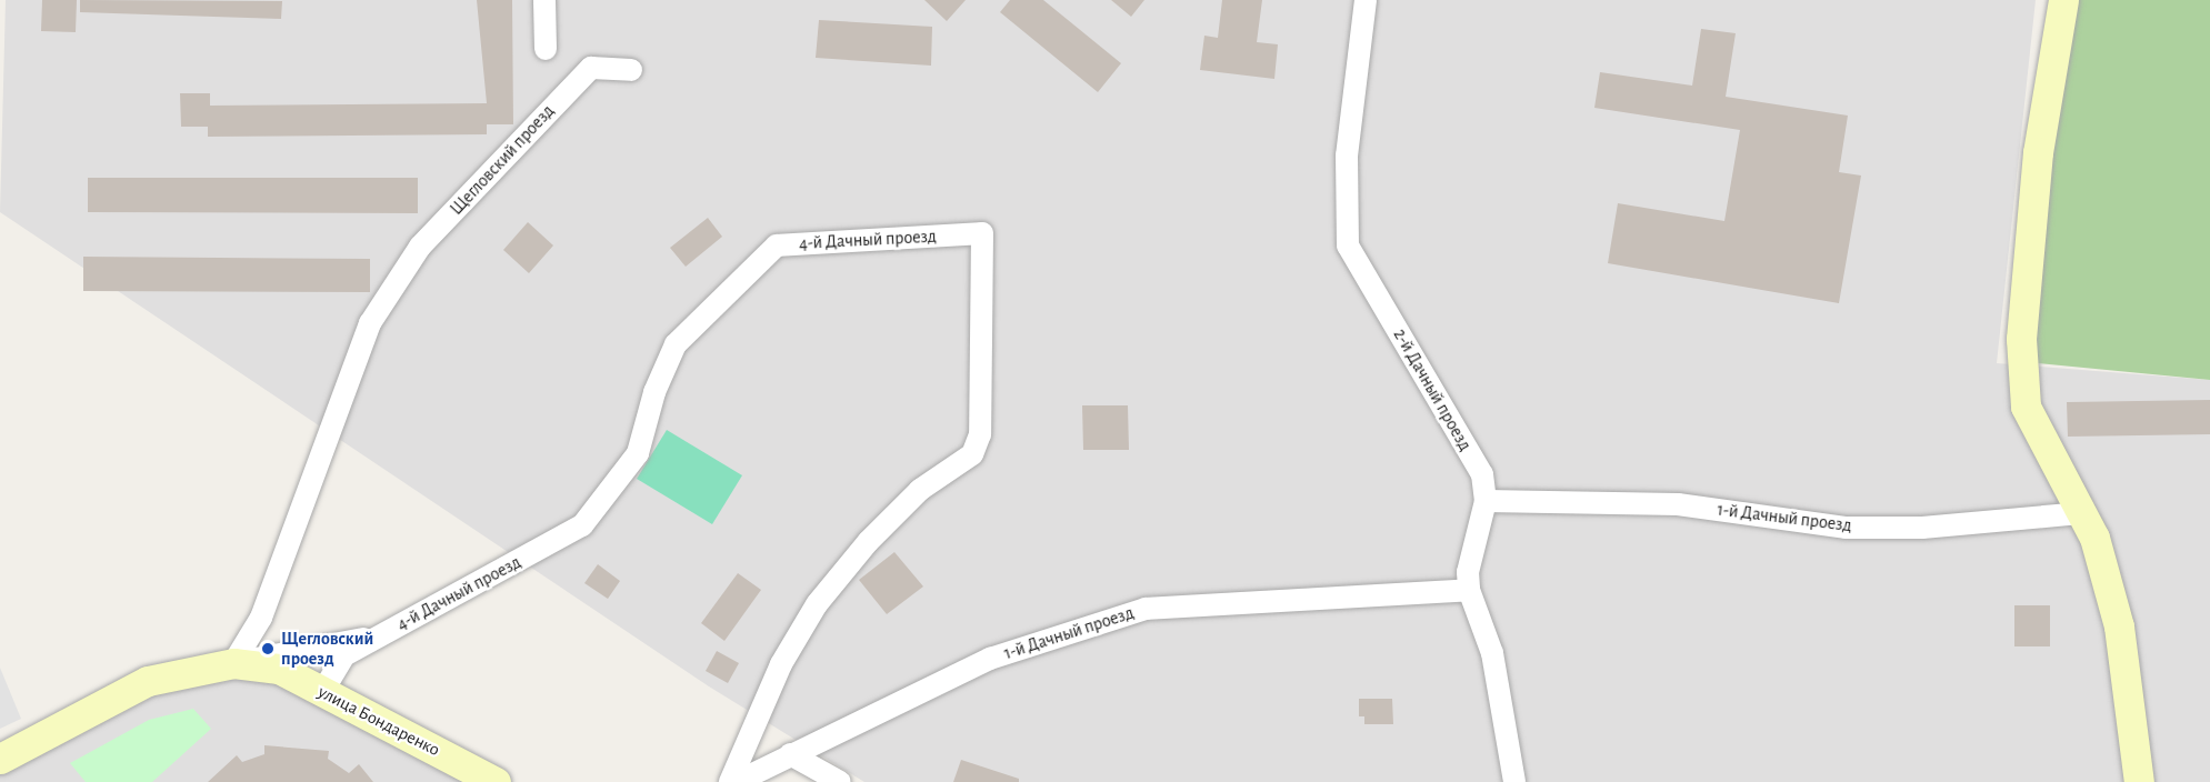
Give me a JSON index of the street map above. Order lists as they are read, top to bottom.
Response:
{
  "streets": {
    "street": [
      "Щегловский проезд",
      "4-й Дачный проезд",
      "2-й Дачный проезд",
      "1-й Дачный проезд",
      "улица Бондаренко"
    ]
  },
  "crossings": [
    ["Щегловский проезд", "улица Бондаренко"],
    ["4-й Дачный проезд", "улица Бондаренко"],
    ["2-й Дачный проезд", "1-й Дачный проезд"]
  ],
  "places": ["Щегловский проезд"]
}
